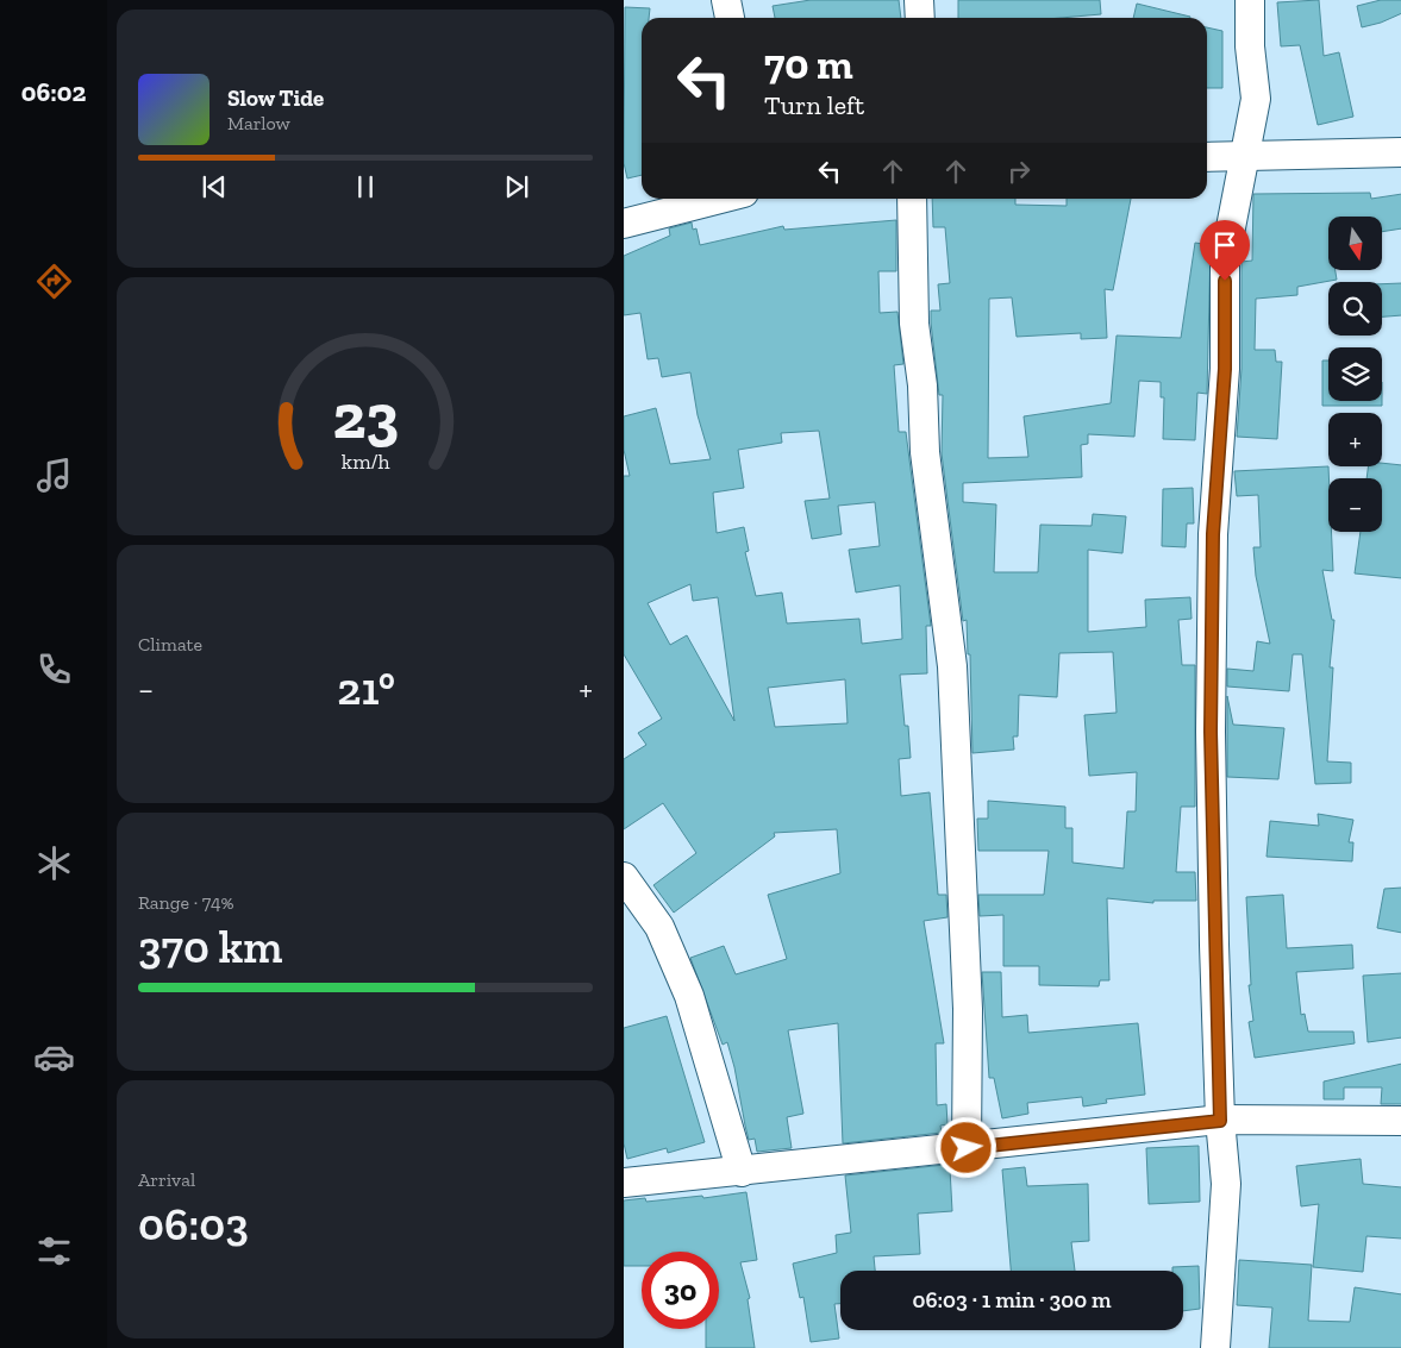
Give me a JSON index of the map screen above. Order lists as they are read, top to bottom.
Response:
{
  "north": "bottom",
  "page": {
    "tabs": "06:02",
    "turn": ["70 m", "Turn left"],
    "song": ["Slow Tide", "Marlow"],
    "map_buttons": ["+", "−"],
    "tile": [
      "Climate",
      ["Range · 74%", "370 km"],
      ["Arrival", "06:03"]
    ],
    "heat": ["−", "21°", "+"],
    "limit": "30",
    "trip": "06:03 · 1 min · 300 m",
    "gauge": ["23", "km/h"]
  }
}
